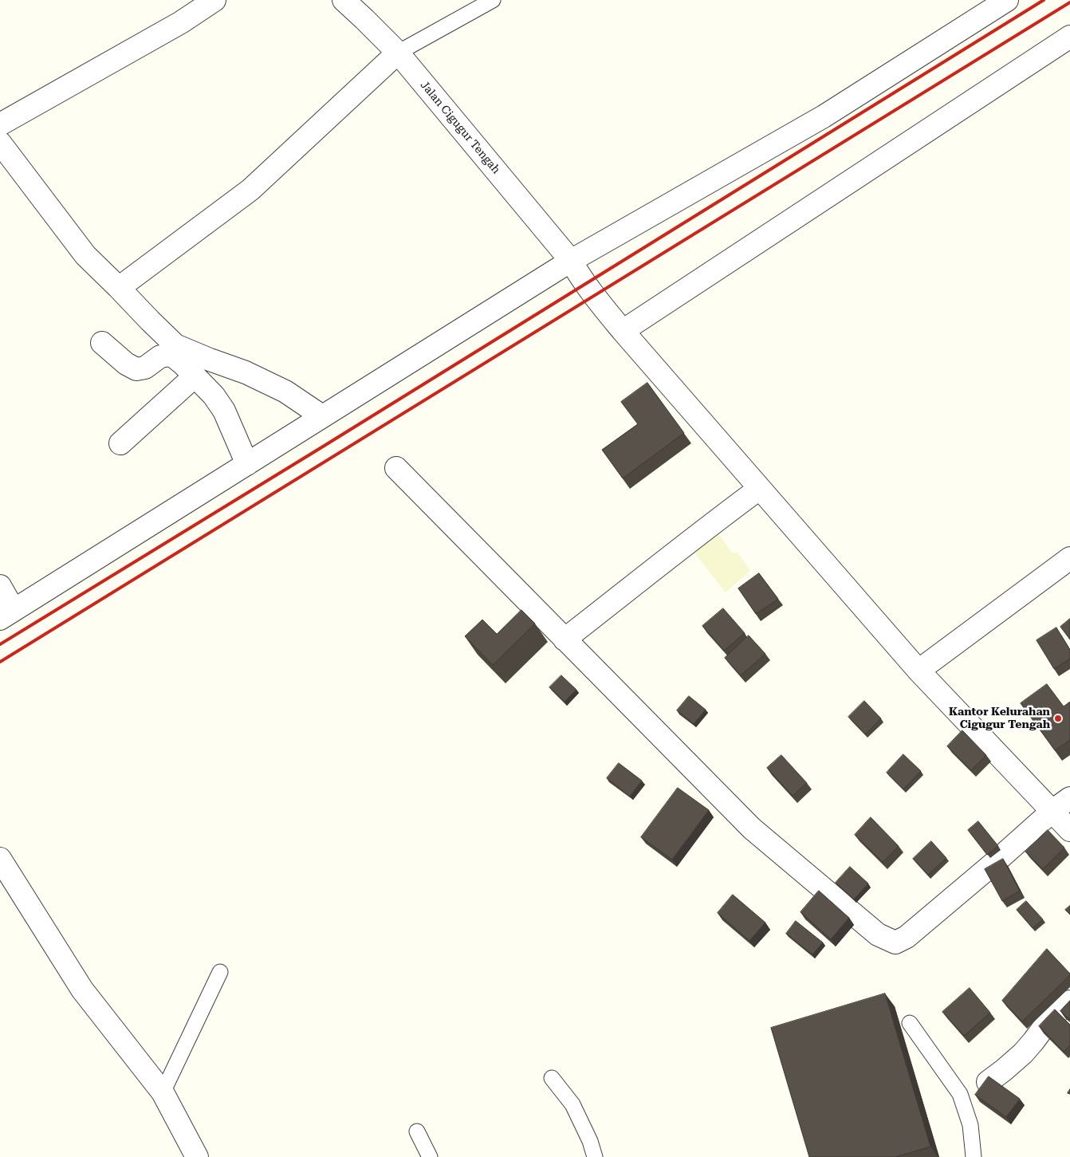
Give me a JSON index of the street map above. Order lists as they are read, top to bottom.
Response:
{
  "streets": {
    "street": ["Jalan Cigugur Tengah"]
  },
  "places": ["Kantor Kelurahan Cigugur Tengah"]
}
